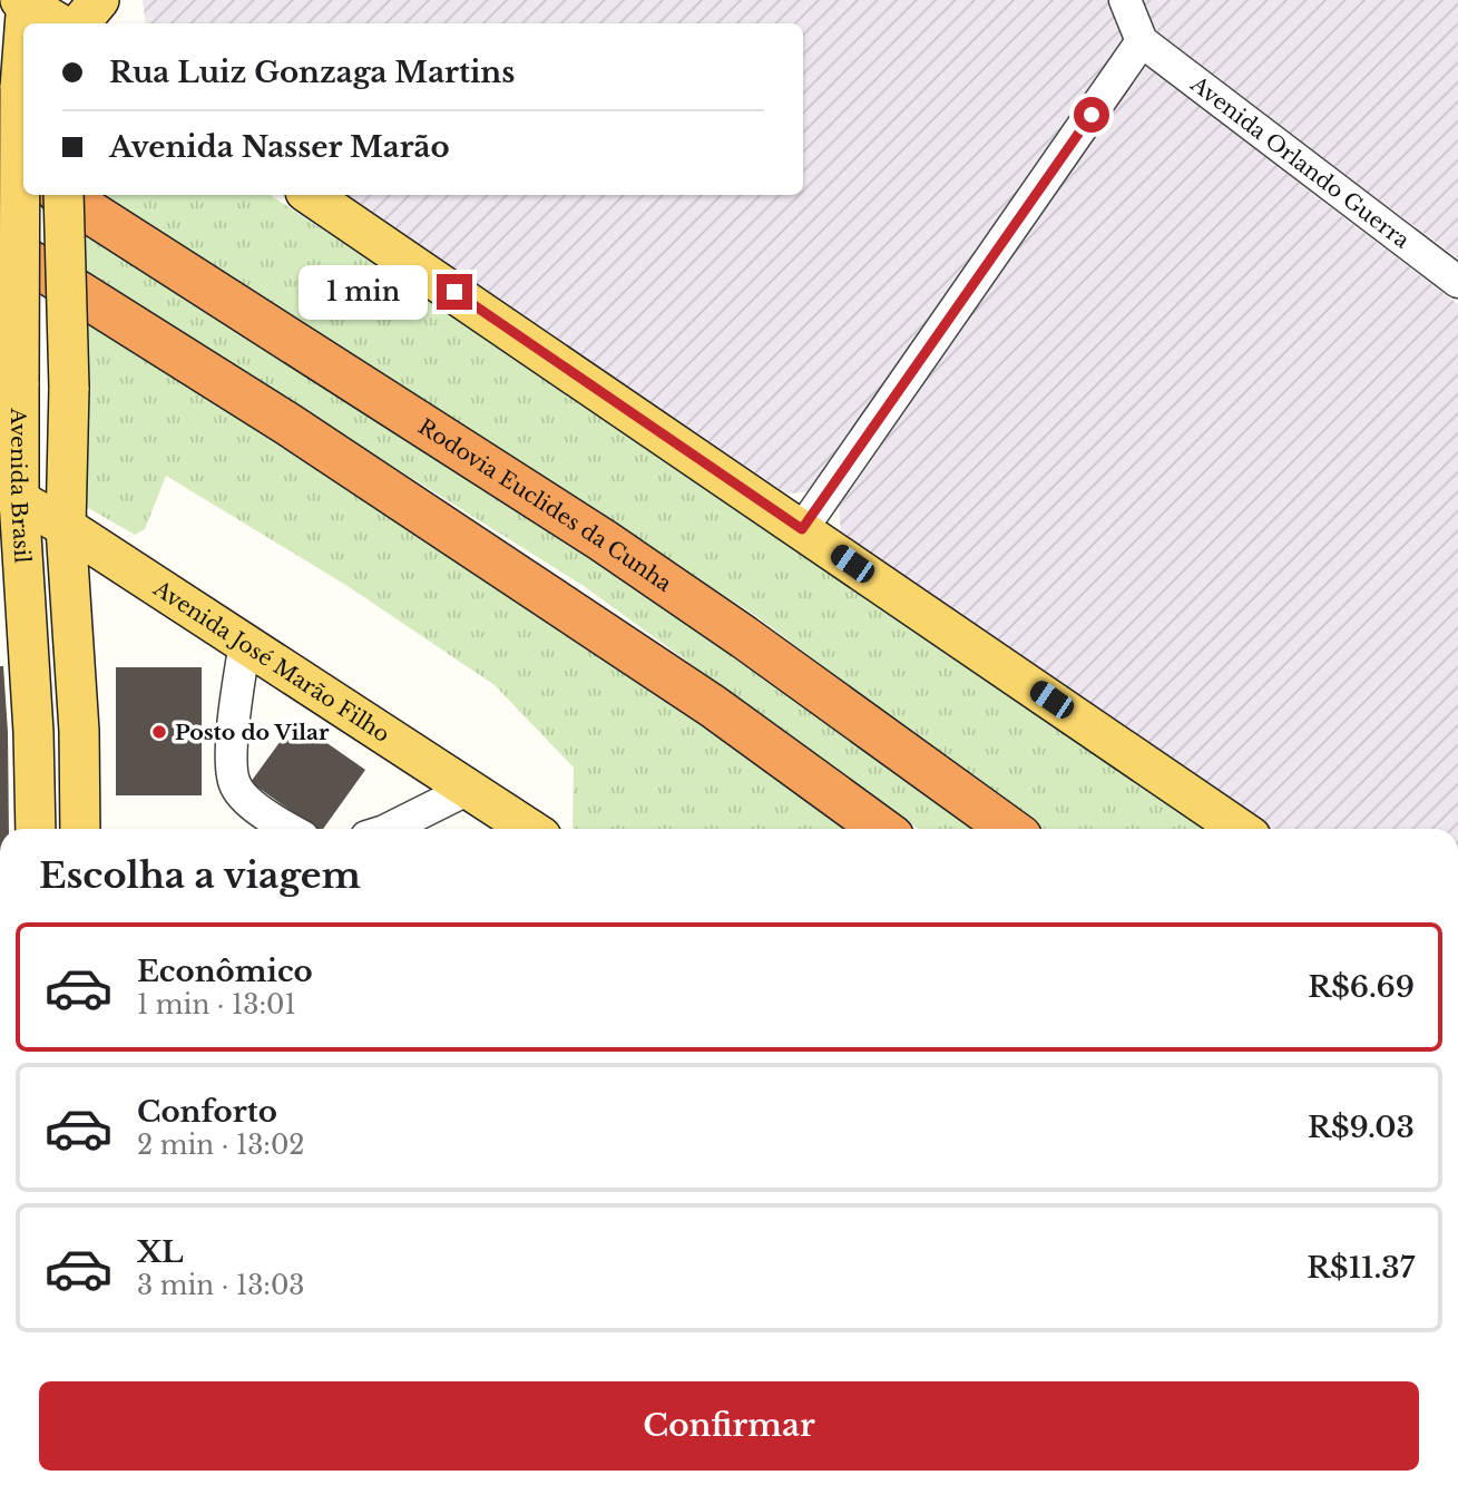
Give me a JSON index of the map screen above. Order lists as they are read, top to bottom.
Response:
{
  "streets": {
    "highway": ["Rodovia Euclides da Cunha"],
    "main road": ["Avenida Brasil", "Avenida José Marão Filho"],
    "street": ["Avenida Orlando Guerra"]
  },
  "crossings": [
    ["Avenida Brasil", "Avenida José Marão Filho"]
  ],
  "places": ["Posto do Vilar"],
  "page": {
    "banner": ["Rua Luiz Gonzaga Martins", "Avenida Nasser Marão"],
    "bubble": "1 min",
    "heading": "Escolha a viagem",
    "list": [
      {
        "name": "Econômico",
        "note": "1 min · 13:01",
        "value": "R$6.69"
      },
      {
        "name": "Conforto",
        "note": "2 min · 13:02",
        "value": "R$9.03"
      },
      {
        "name": "XL",
        "note": "3 min · 13:03",
        "value": "R$11.37"
      }
    ],
    "buttons": "Confirmar"
  }
}
